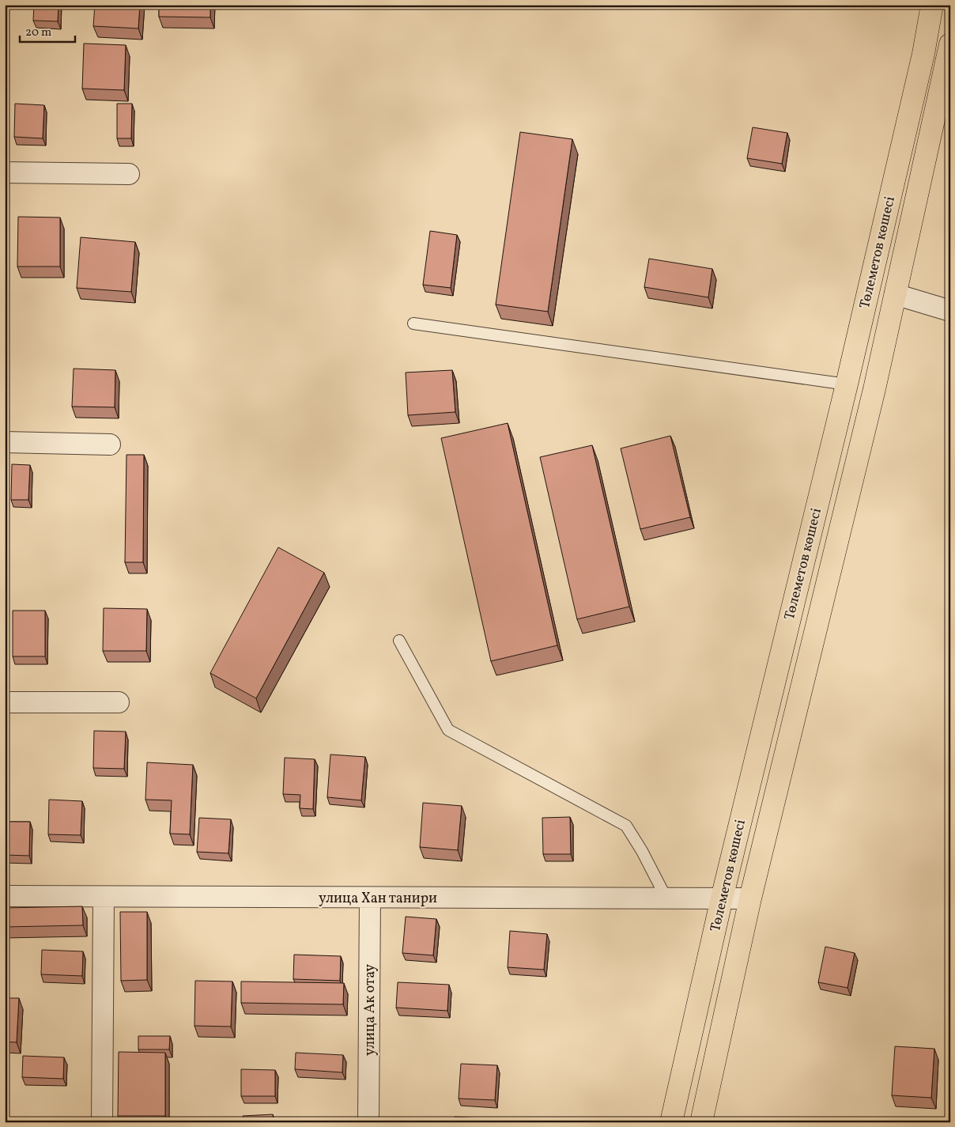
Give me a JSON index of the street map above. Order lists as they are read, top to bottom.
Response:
{
  "streets": {
    "main road": ["Төлеметов көшесі"],
    "street": ["улица Хан танири", "улица Ак отау"]
  },
  "crossings": [
    ["Төлеметов көшесі", "улица Хан танири"],
    ["улица Хан танири", "улица Ак отау"]
  ],
  "scale_bar": "20 m"
}
